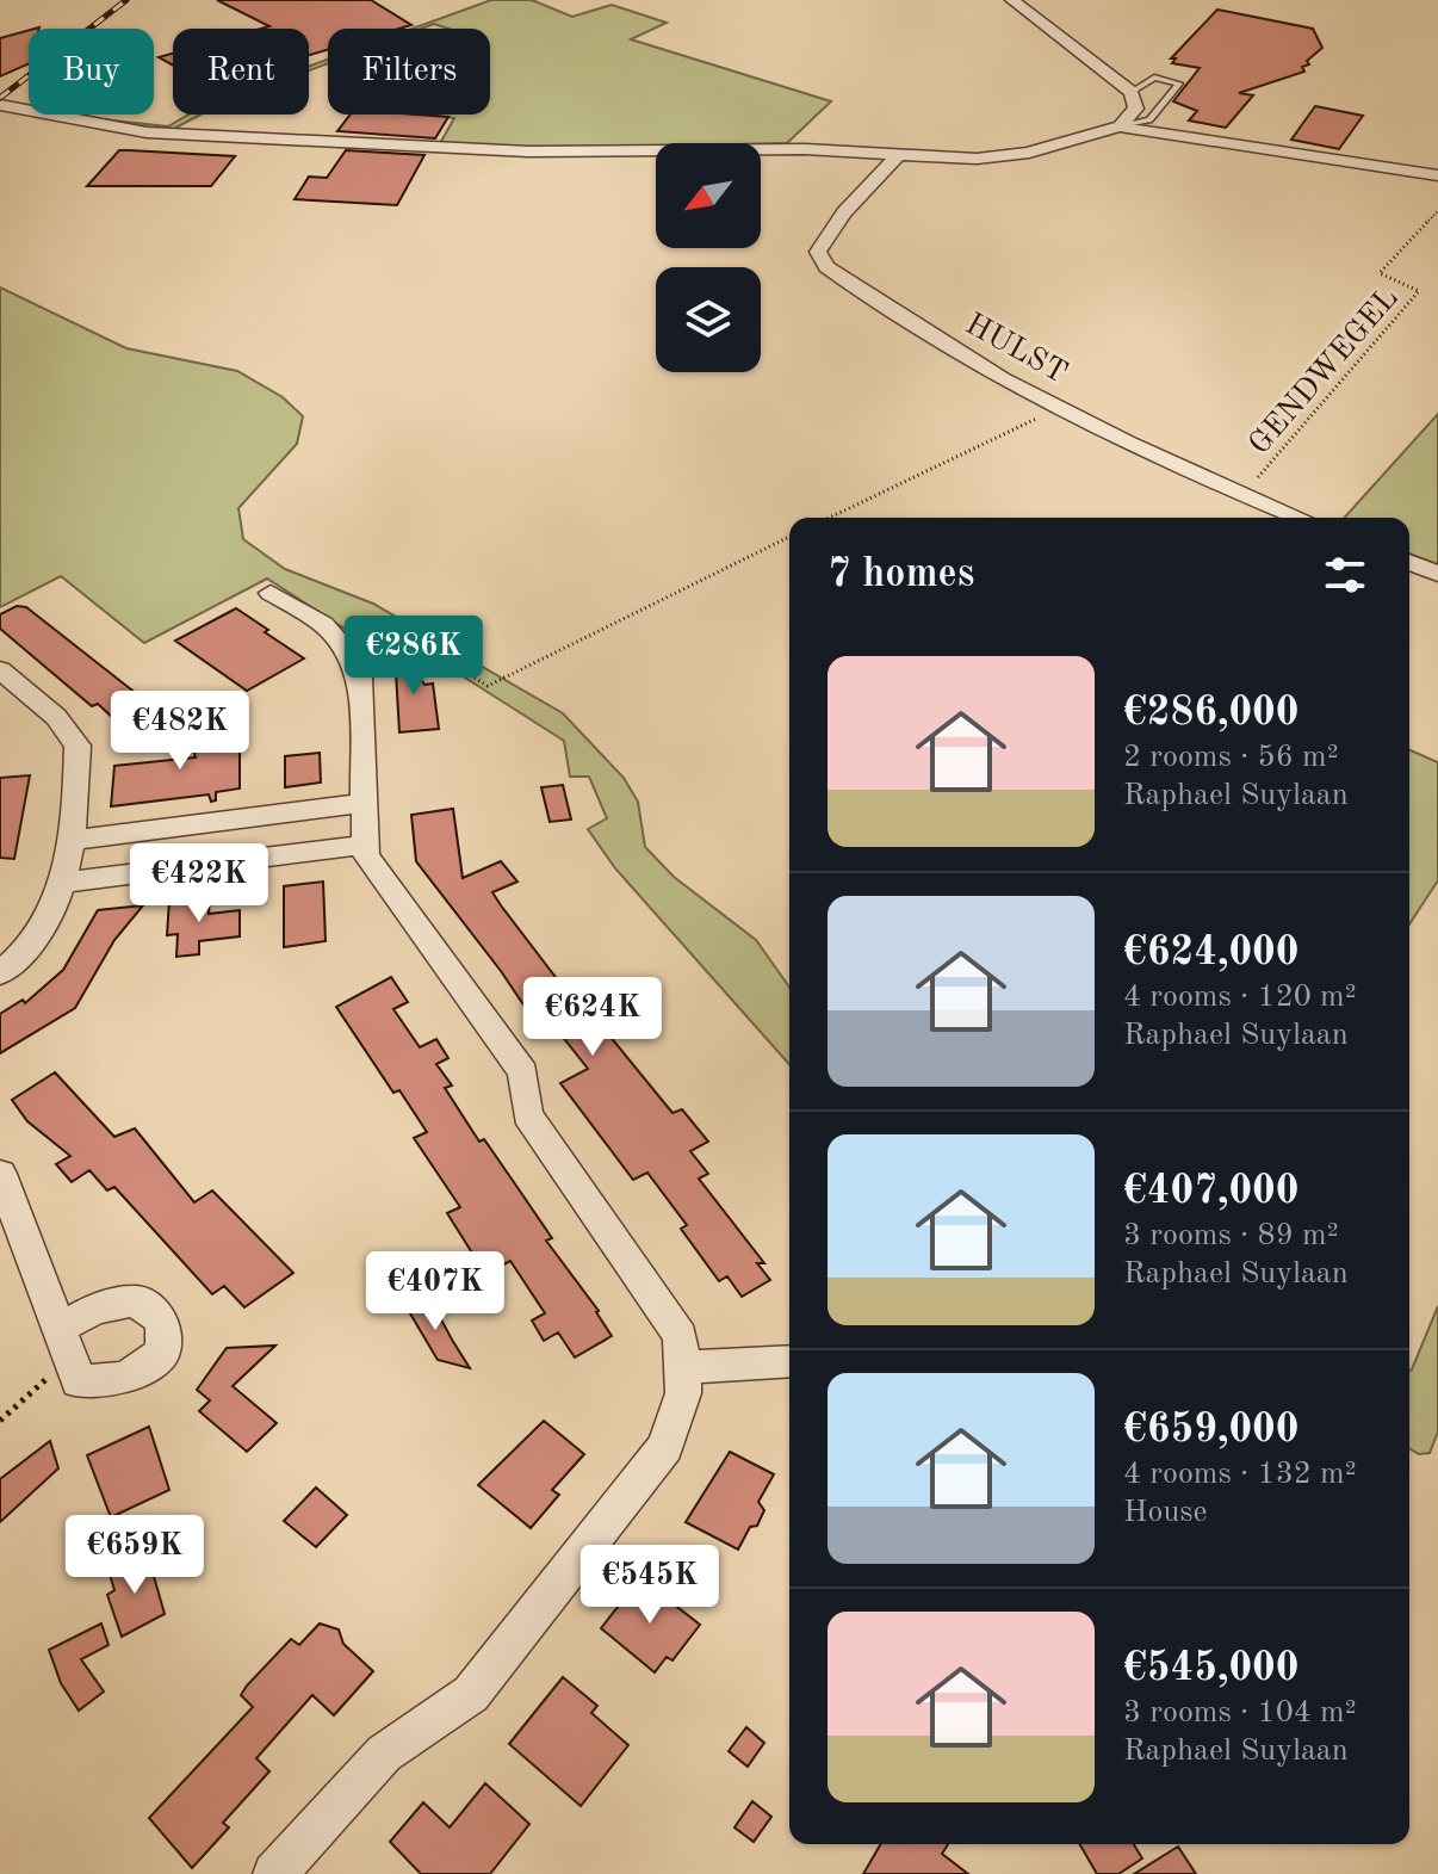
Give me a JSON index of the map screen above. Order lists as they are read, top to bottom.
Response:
{
  "streets": {
    "street": ["HULST"],
    "path": ["GENDWEGEL"]
  },
  "north": "bottom left",
  "page": {
    "chip": ["Buy", "Rent", "Filters"],
    "heading": "7 homes",
    "price": [
      "€286K",
      "€482K",
      "€422K",
      "€624K",
      "€407K",
      "€659K",
      "€545K"
    ],
    "list": [
      {
        "name": "€286,000",
        "note": "2 rooms · 56 m² · Raphael Suylaan"
      },
      {
        "name": "€624,000",
        "note": "4 rooms · 120 m² · Raphael Suylaan"
      },
      {
        "name": "€407,000",
        "note": "3 rooms · 89 m² · Raphael Suylaan"
      },
      {
        "name": "€659,000",
        "note": "4 rooms · 132 m² · House"
      },
      {
        "name": "€545,000",
        "note": "3 rooms · 104 m² · Raphael Suylaan"
      }
    ]
  }
}
